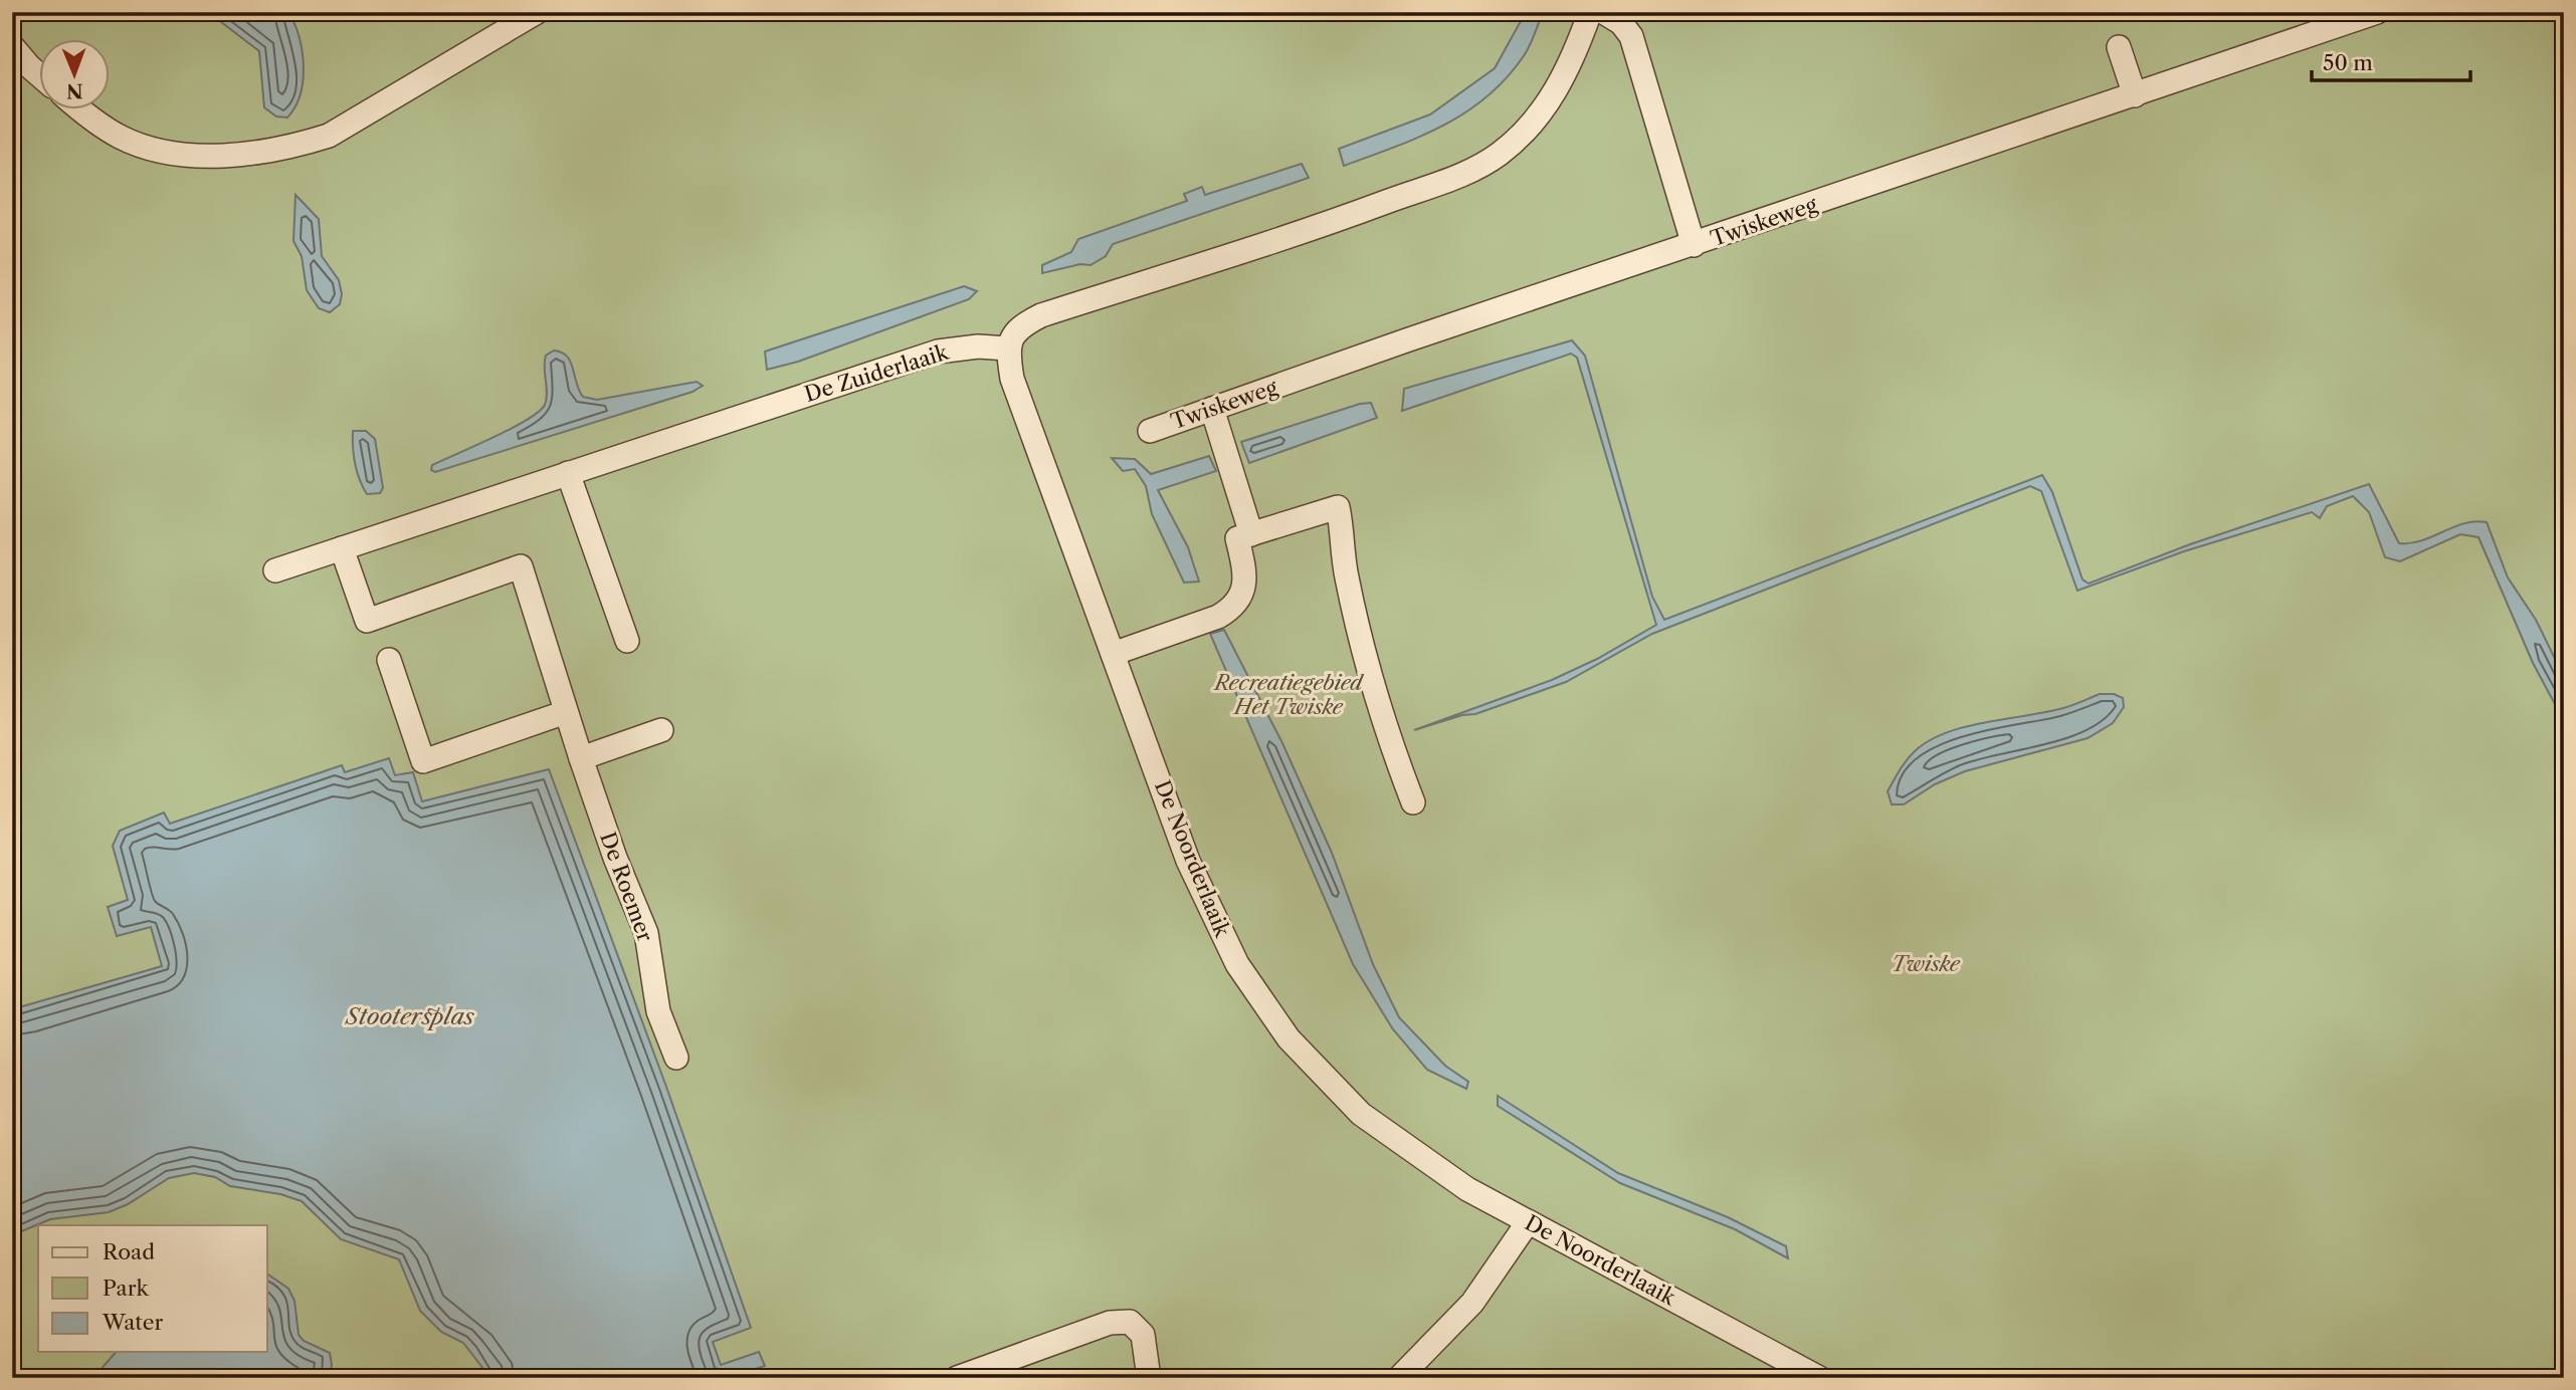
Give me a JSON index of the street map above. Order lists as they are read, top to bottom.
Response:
{
  "streets": {
    "street": [
      "Twiskeweg",
      "De Zuiderlaaik",
      "De Noorderlaaik",
      "De Roemer"
    ]
  },
  "crossings": [
    ["De Zuiderlaaik", "De Noorderlaaik"],
    ["De Zuiderlaaik", "De Roemer"]
  ],
  "water": ["Stootersplas"],
  "parks": ["Recreatiegebied Het Twiske", "Twiske"],
  "legend": ["Road", "Park", "Water"],
  "scale_bar": "50 m",
  "north": "bottom"
}
